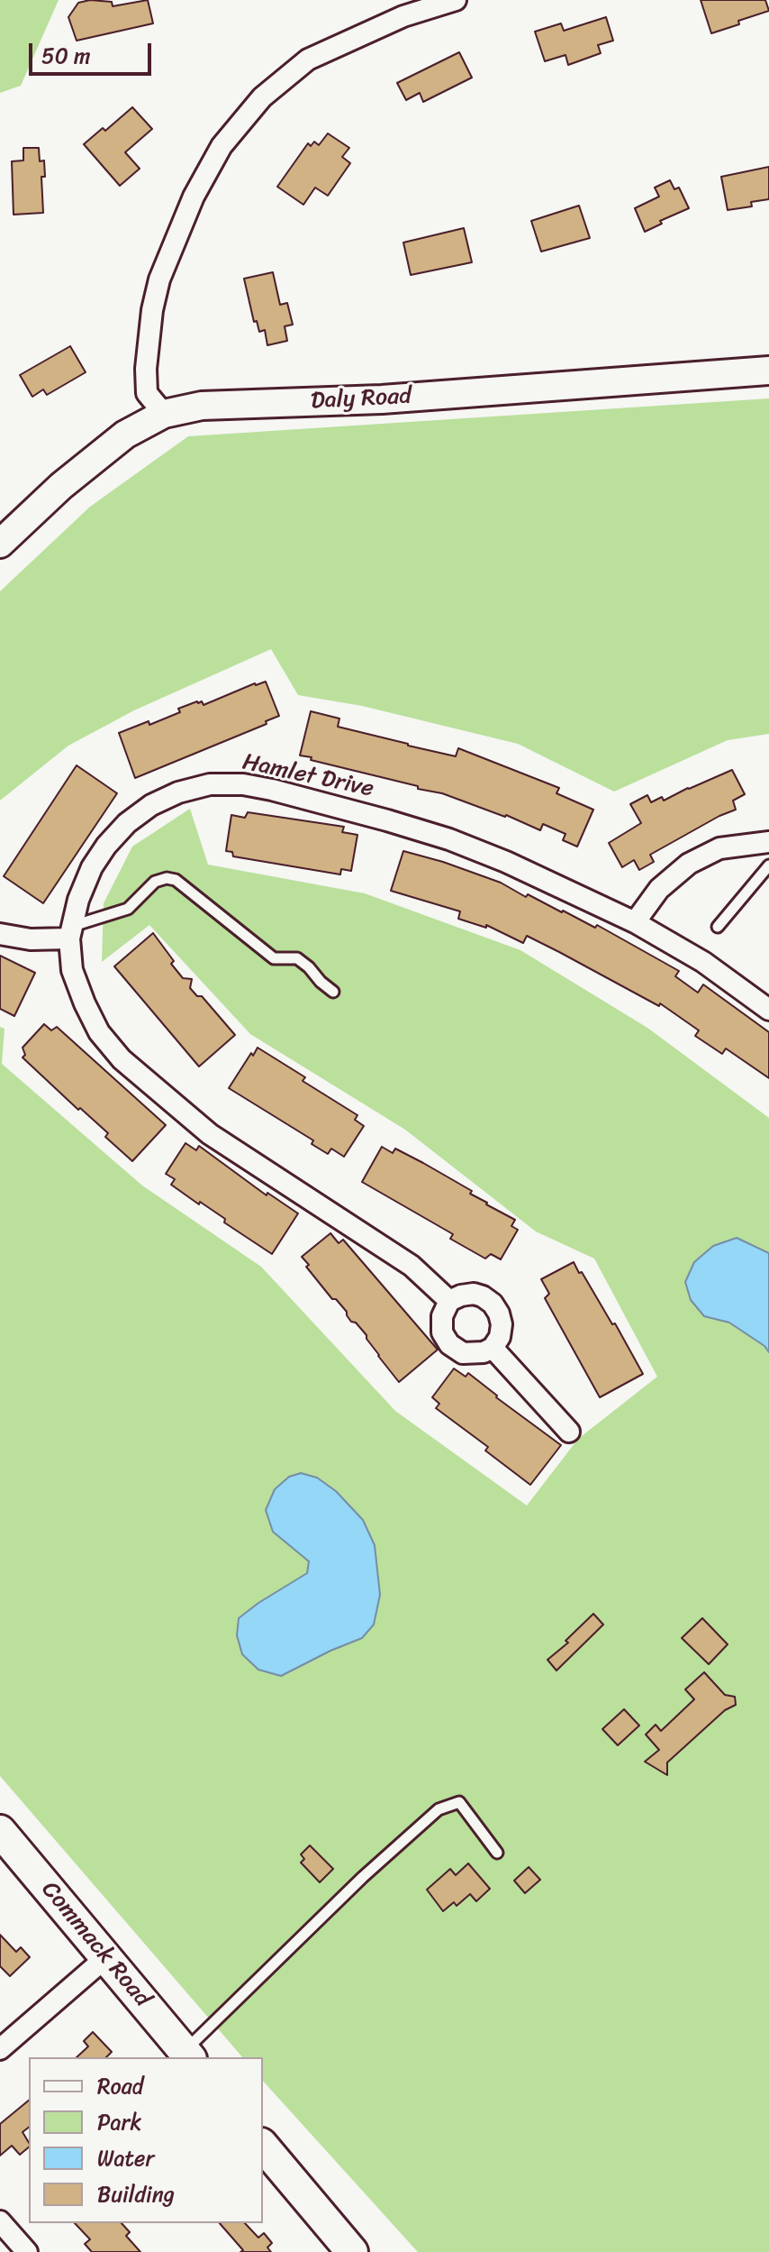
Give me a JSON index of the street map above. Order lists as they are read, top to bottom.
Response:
{
  "streets": {
    "main road": ["Daly Road", "Commack Road"],
    "street": ["Hamlet Drive"]
  },
  "legend": [
    "Road",
    "Park",
    "Water",
    "Building"
  ],
  "scale_bar": "50 m"
}
